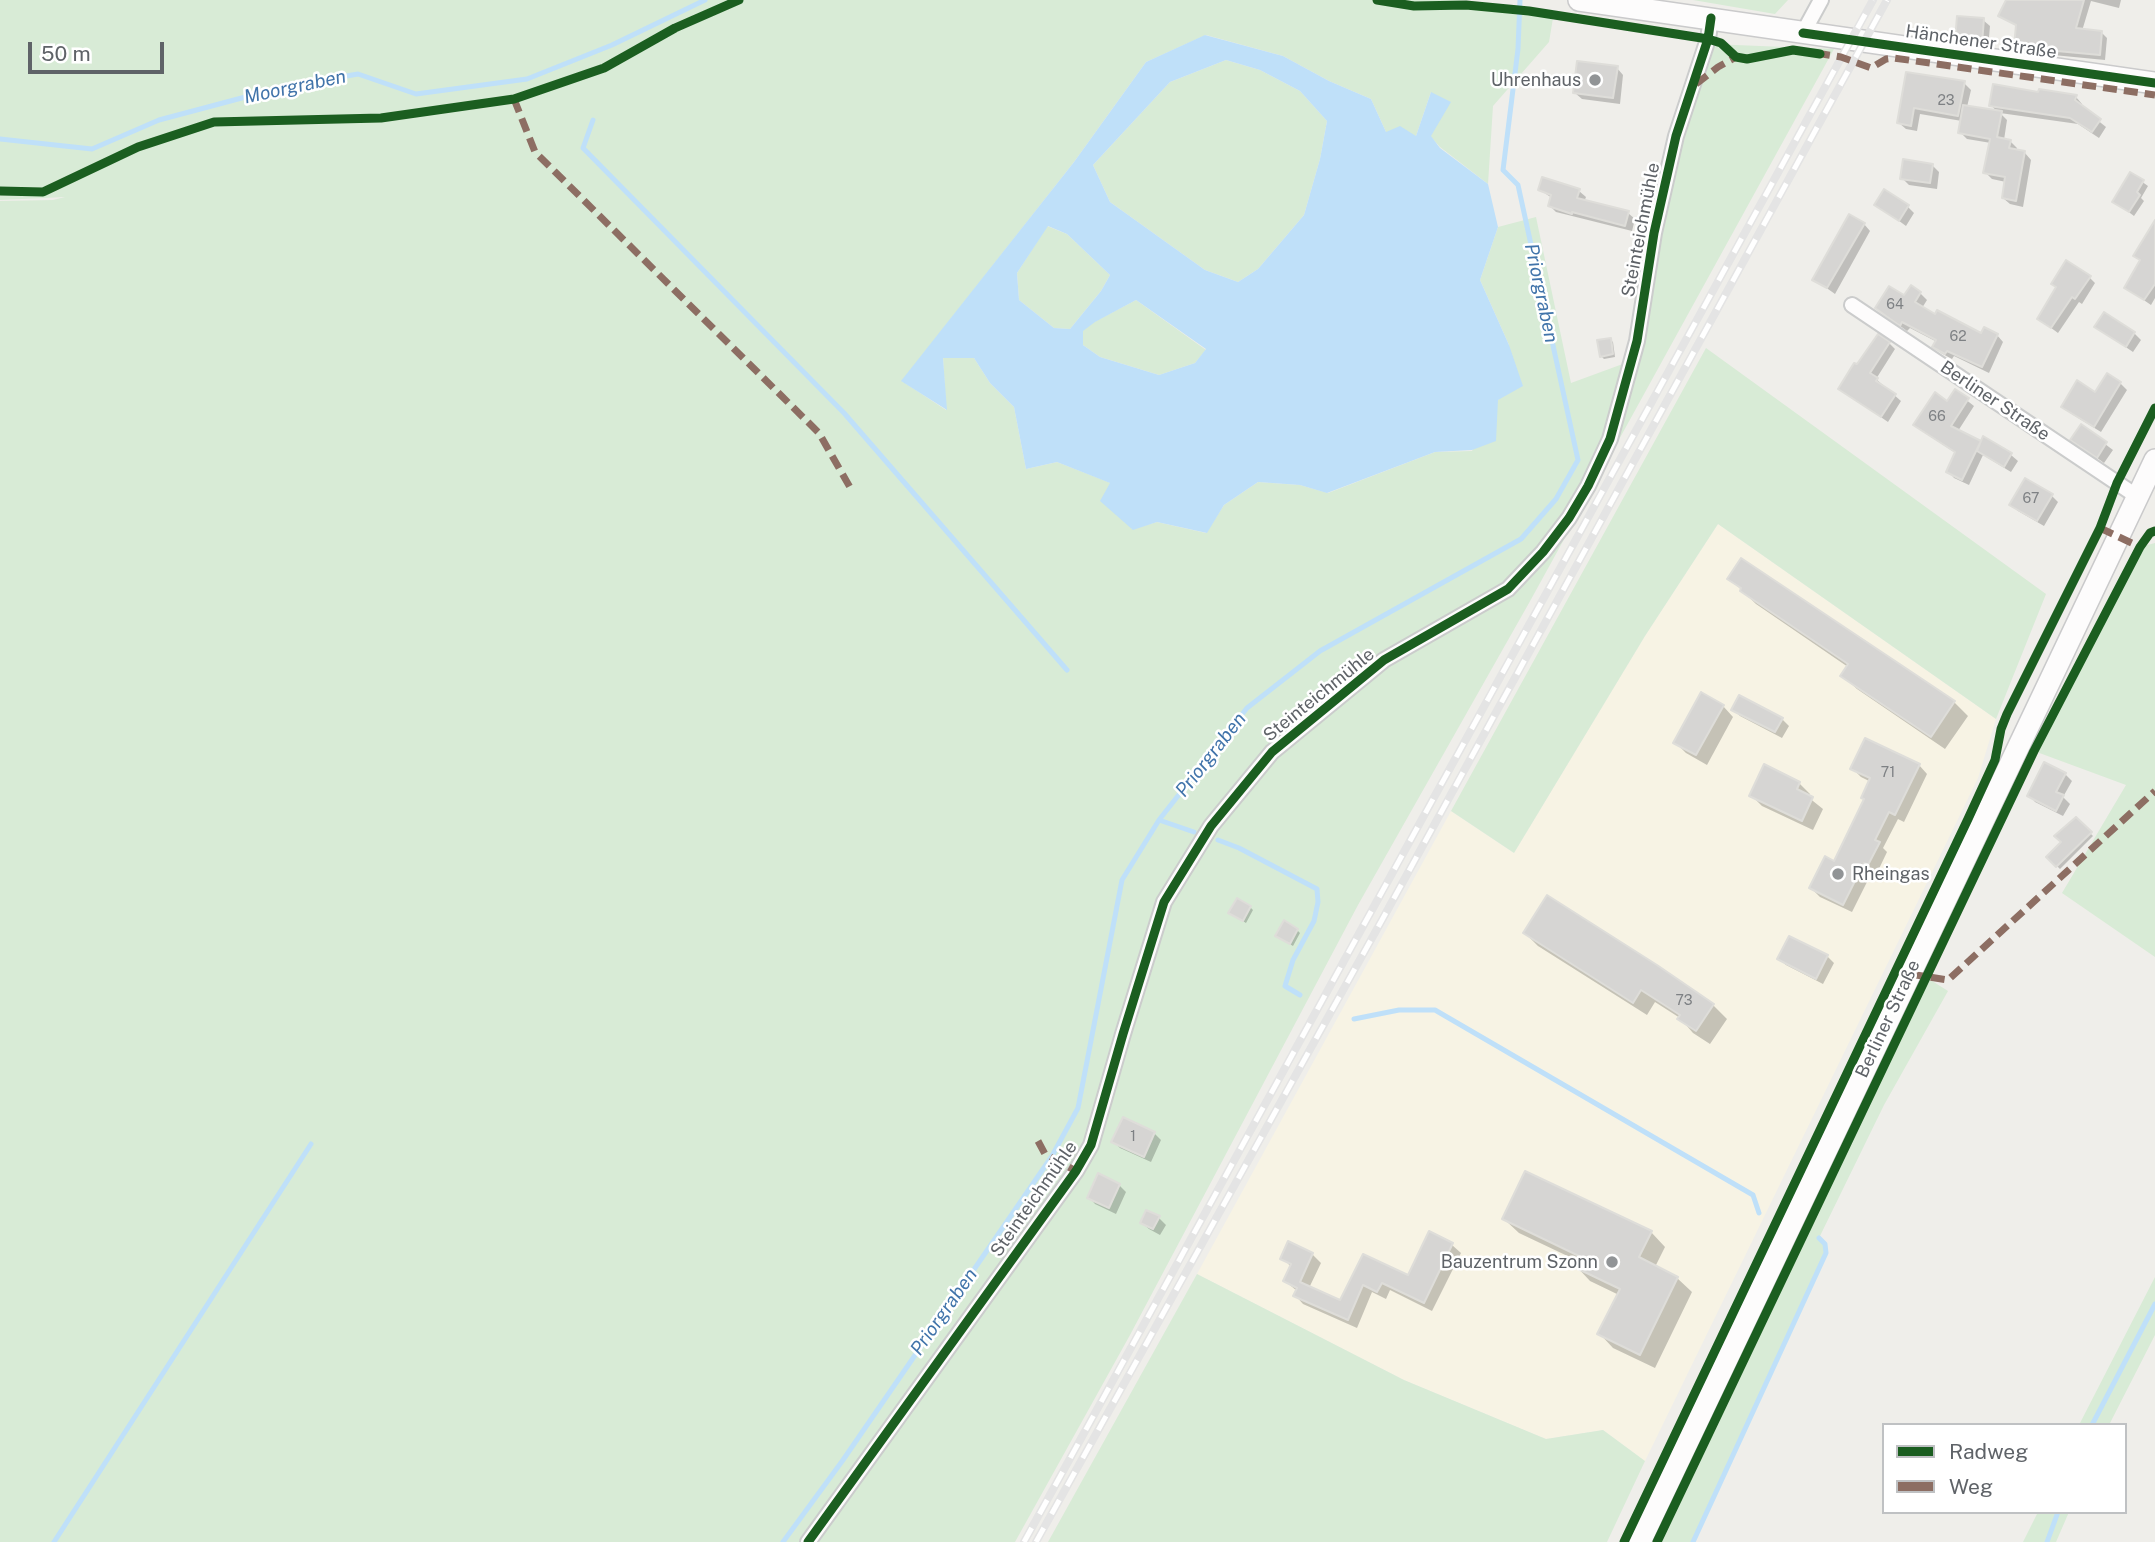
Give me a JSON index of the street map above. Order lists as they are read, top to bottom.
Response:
{
  "streets": {
    "main road": ["Hänchener Straße", "Berliner Straße"],
    "street": ["Steinteichmühle"]
  },
  "crossings": [
    ["Hänchener Straße", "Steinteichmühle"]
  ],
  "water": ["Moorgraben", "Priorgraben"],
  "places": ["Uhrenhaus", "Rheingas", "Bauzentrum Szonn"],
  "house_numbers": [
    "23",
    "64",
    "62",
    "66",
    "67",
    "71",
    "73",
    "1"
  ],
  "legend": ["Radweg", "Weg"],
  "scale_bar": "50 m"
}
